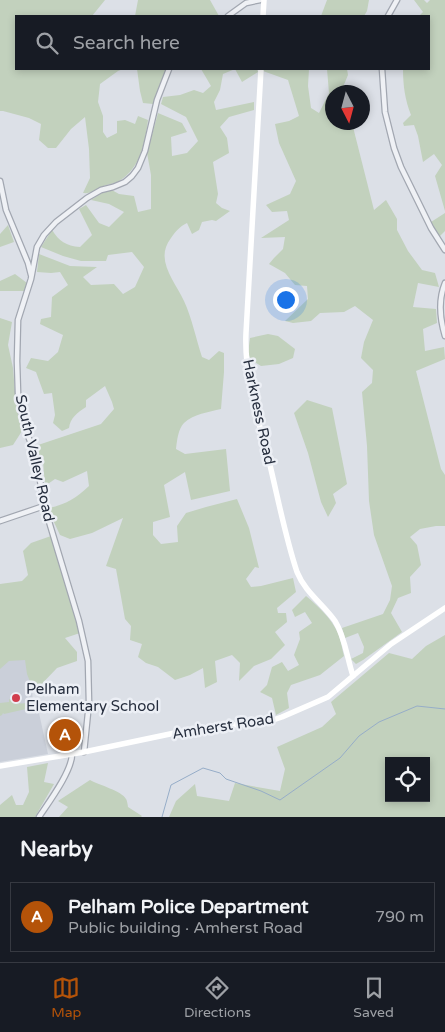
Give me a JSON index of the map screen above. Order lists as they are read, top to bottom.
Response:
{
  "streets": {
    "main road": ["Harkness Road", "Amherst Road"],
    "street": ["South Valley Road"]
  },
  "crossings": [
    ["Harkness Road", "Amherst Road"],
    ["South Valley Road", "Amherst Road"]
  ],
  "places": ["Pelham Elementary School"],
  "north": "bottom",
  "page": {
    "search": "Search here",
    "pins": "A",
    "heading": "Nearby",
    "list": [
      {
        "mark": "A",
        "name": "Pelham Police Department",
        "note": "Public building · Amherst Road",
        "value": "790 m"
      }
    ],
    "nav": ["Map", "Directions", "Saved"]
  }
}
